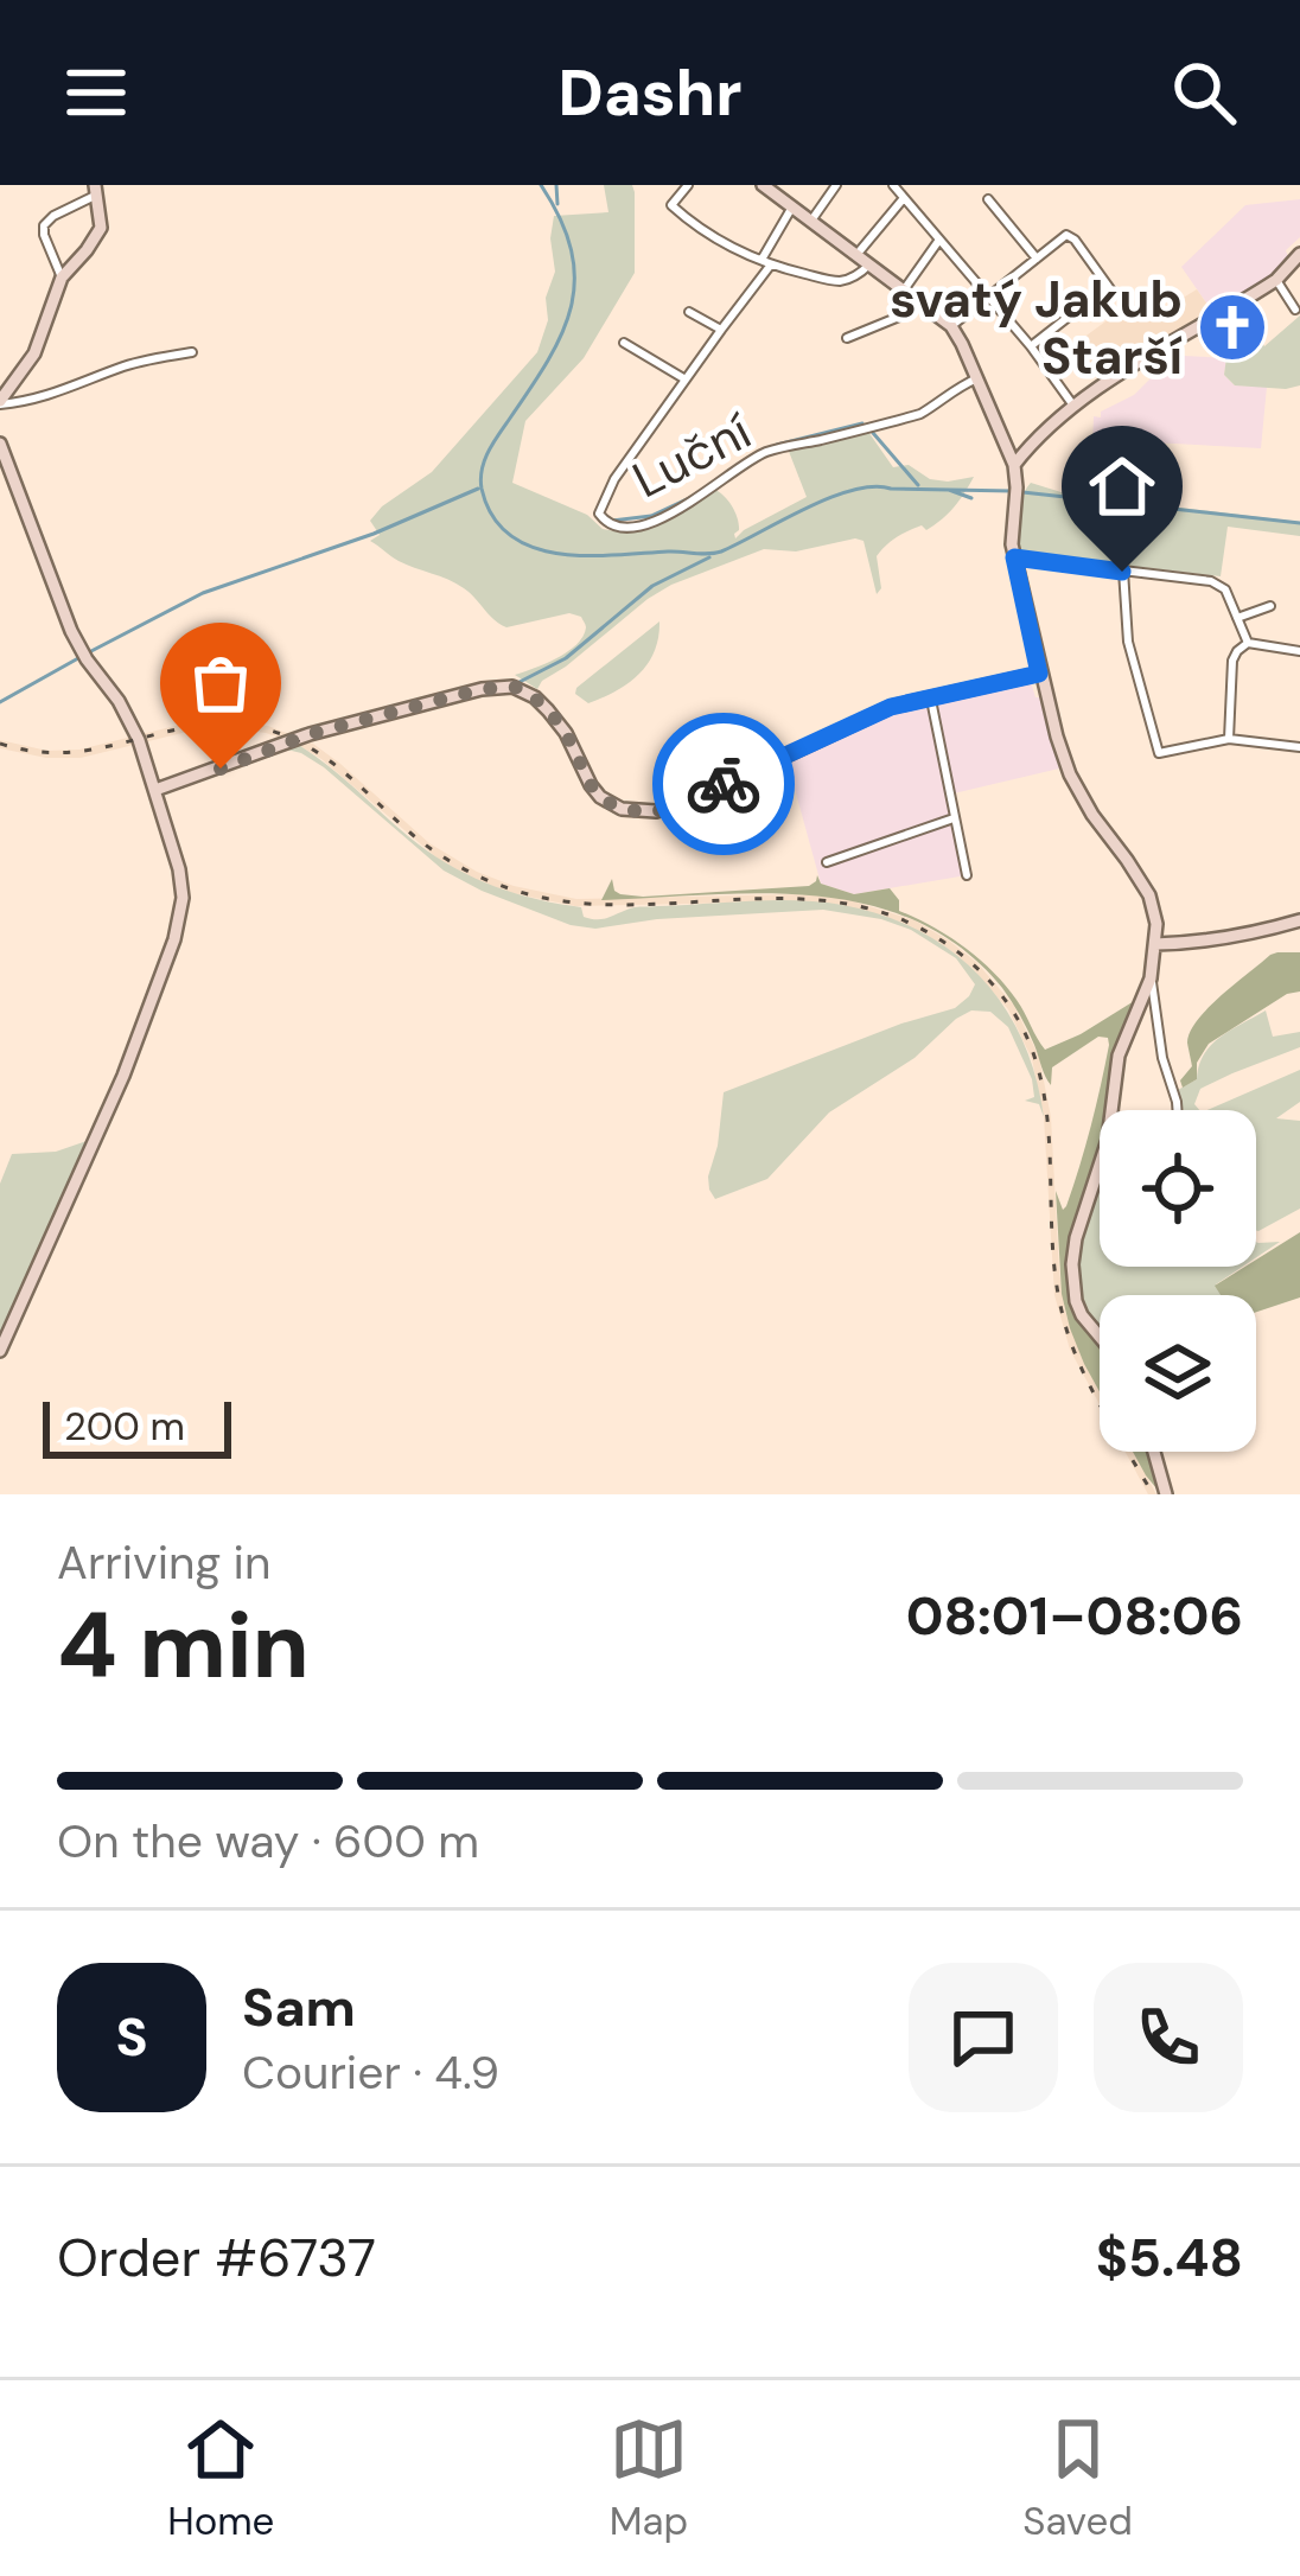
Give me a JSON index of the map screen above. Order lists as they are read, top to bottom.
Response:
{
  "streets": {
    "street": ["Luční"]
  },
  "places": {
    "church": ["svatý Jakub Starší"]
  },
  "scale_bar": "200 m",
  "page": {
    "header": "Dashr",
    "scale": "200 m",
    "heading": ["4 min", "Arriving in", "08:01–08:06"],
    "panel": [
      "Sam",
      "Courier · 4.9",
      "Order #6737",
      "$5.48"
    ],
    "bar": "On the way · 600 m",
    "round": "S",
    "tabs": ["Home", "Map", "Saved"]
  }
}
